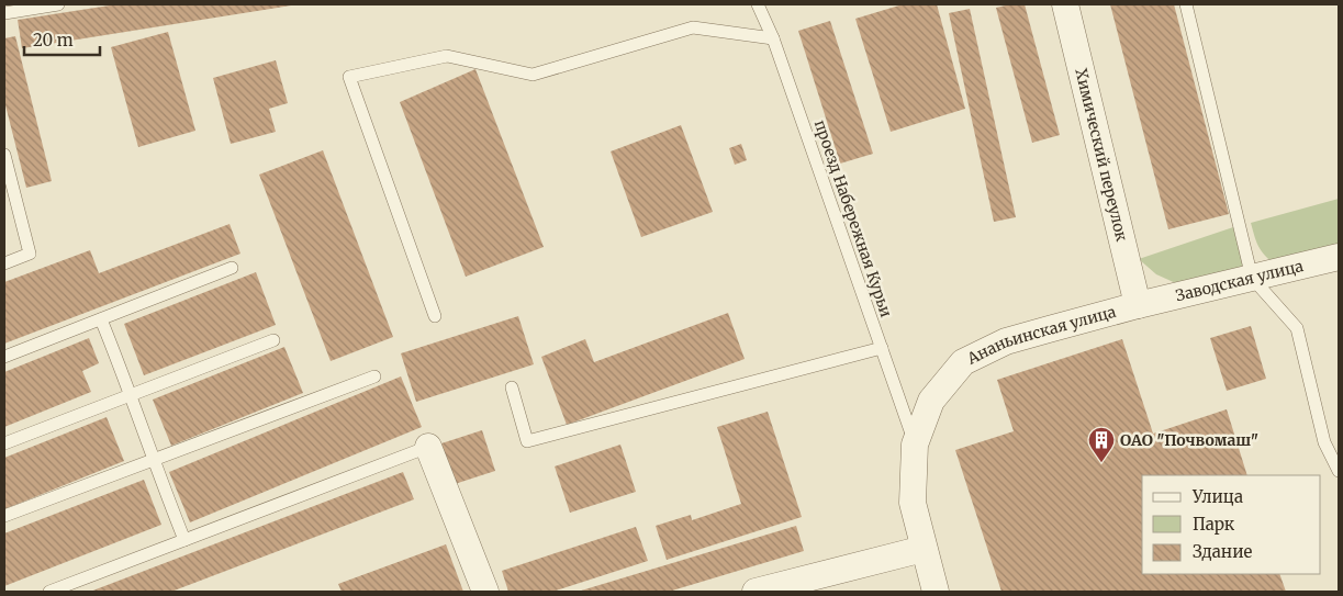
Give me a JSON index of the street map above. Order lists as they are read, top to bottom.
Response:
{
  "streets": {
    "street": ["Химический переулок", "Заводская улица", "Ананьинская улица"],
    "lane": ["проезд Набережная Курьи"]
  },
  "crossings": [
    ["Химический переулок", "Заводская улица"],
    ["Химический переулок", "Ананьинская улица"],
    ["проезд Набережная Курьи", "Ананьинская улица"],
    ["Заводская улица", "Ананьинская улица"]
  ],
  "places": {
    "building": ["ОАО \"Почвомаш\""]
  },
  "legend": ["Улица", "Парк", "Здание"],
  "scale_bar": "20 m"
}
